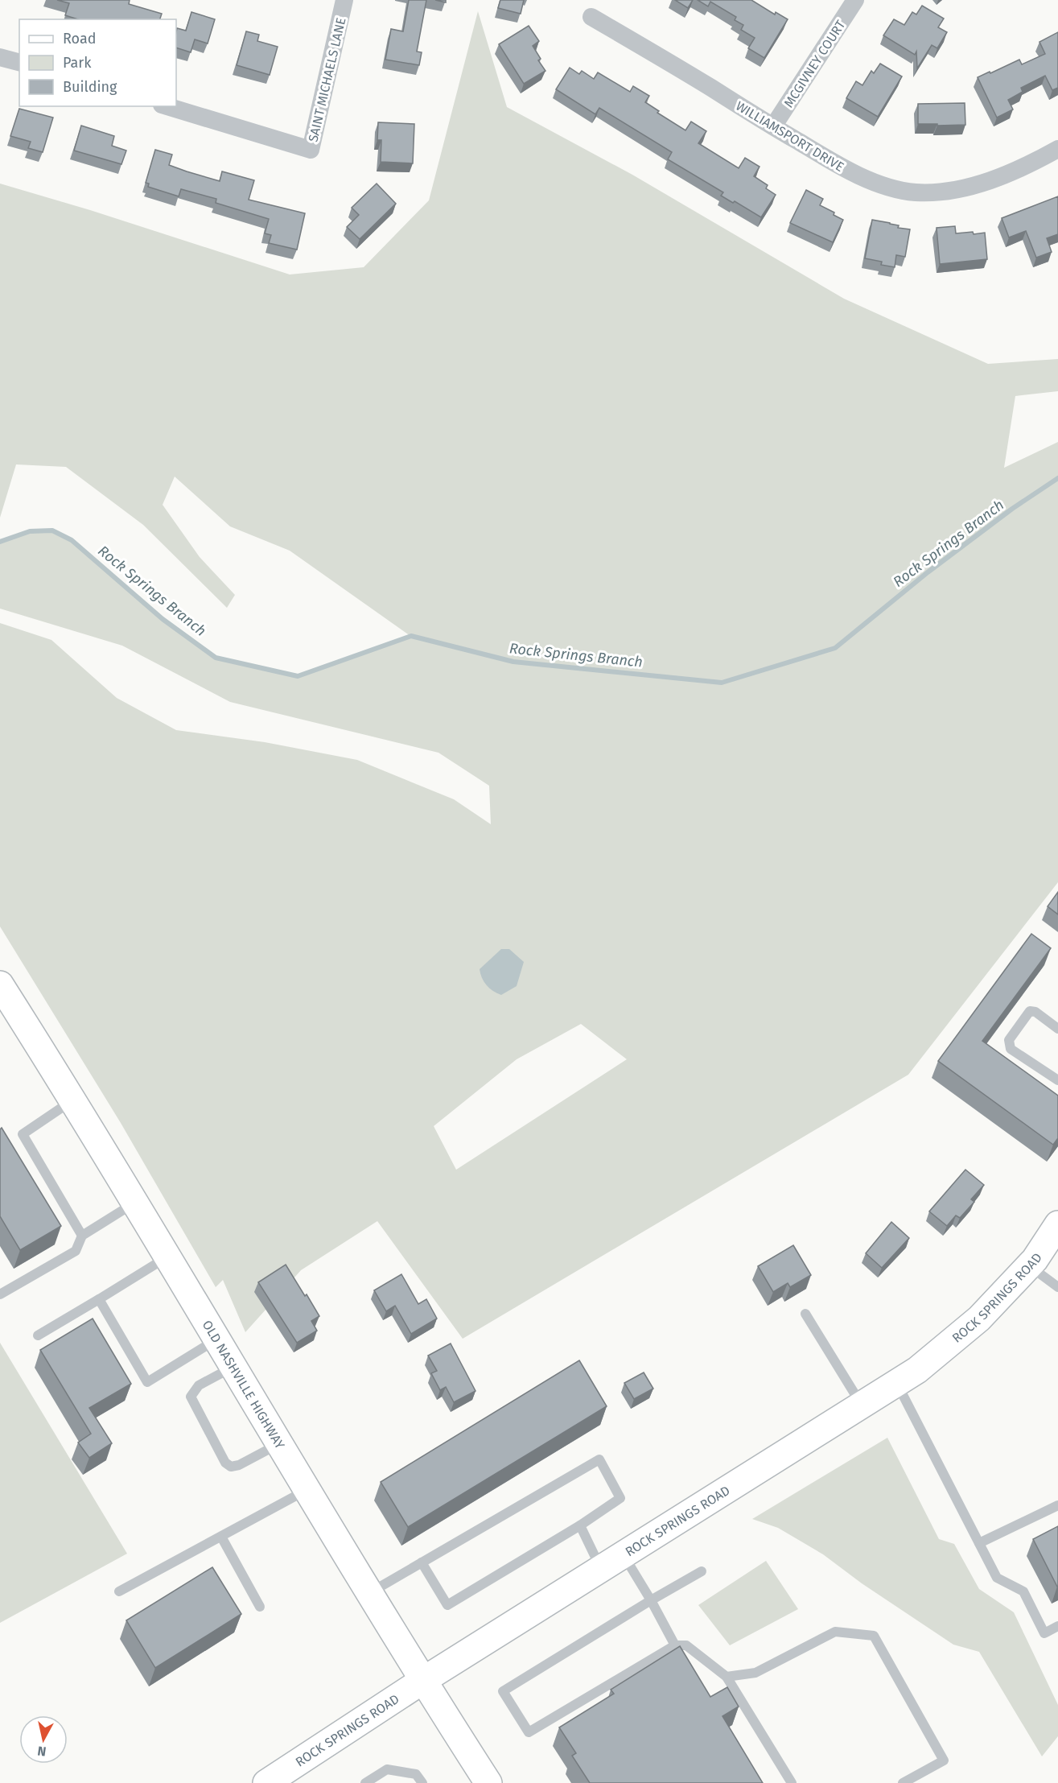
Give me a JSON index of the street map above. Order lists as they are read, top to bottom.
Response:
{
  "streets": {
    "street": [
      "MCGIVNEY COURT",
      "SAINT MICHAELS LANE",
      "WILLIAMSPORT DRIVE",
      "ROCK SPRINGS ROAD",
      "OLD NASHVILLE HIGHWAY"
    ]
  },
  "crossings": [
    ["MCGIVNEY COURT", "WILLIAMSPORT DRIVE"],
    ["ROCK SPRINGS ROAD", "OLD NASHVILLE HIGHWAY"]
  ],
  "water": ["Rock Springs Branch"],
  "legend": ["Road", "Park", "Building"],
  "north": "bottom"
}
